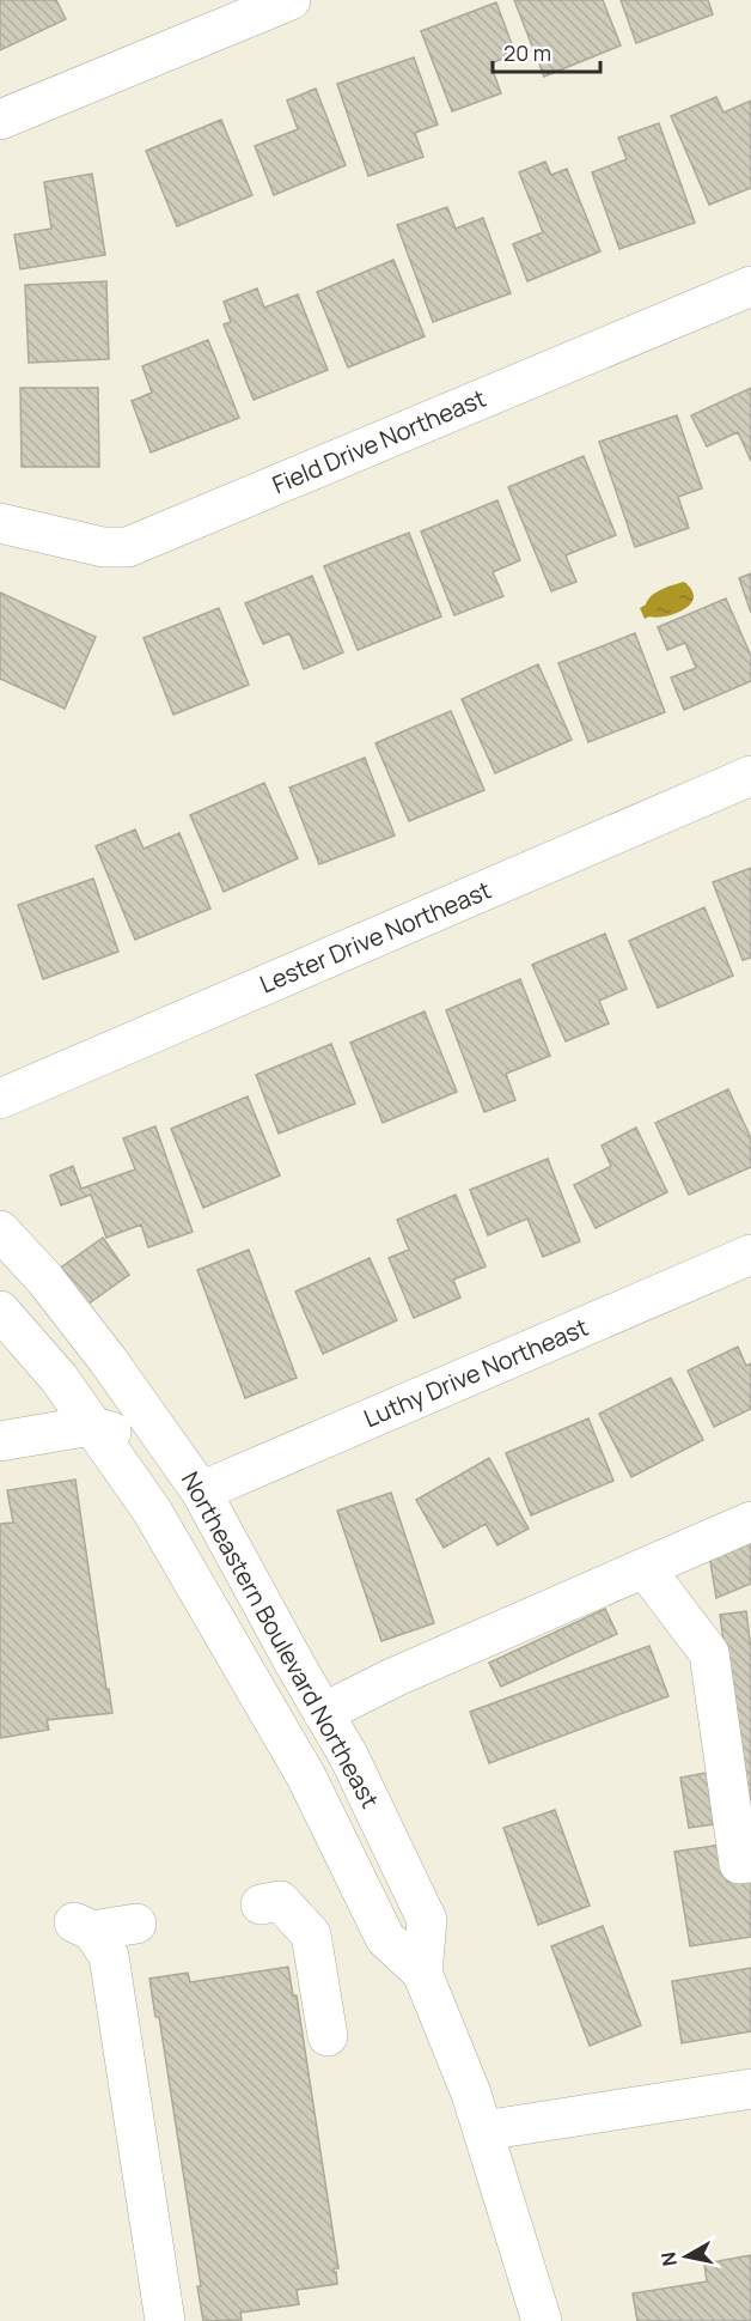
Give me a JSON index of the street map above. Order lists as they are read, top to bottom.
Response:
{
  "streets": {
    "street": [
      "Field Drive Northeast",
      "Lester Drive Northeast",
      "Luthy Drive Northeast",
      "Northeastern Boulevard Northeast"
    ]
  },
  "crossings": [
    ["Luthy Drive Northeast", "Northeastern Boulevard Northeast"]
  ],
  "scale_bar": "20 m",
  "north": "left"
}
